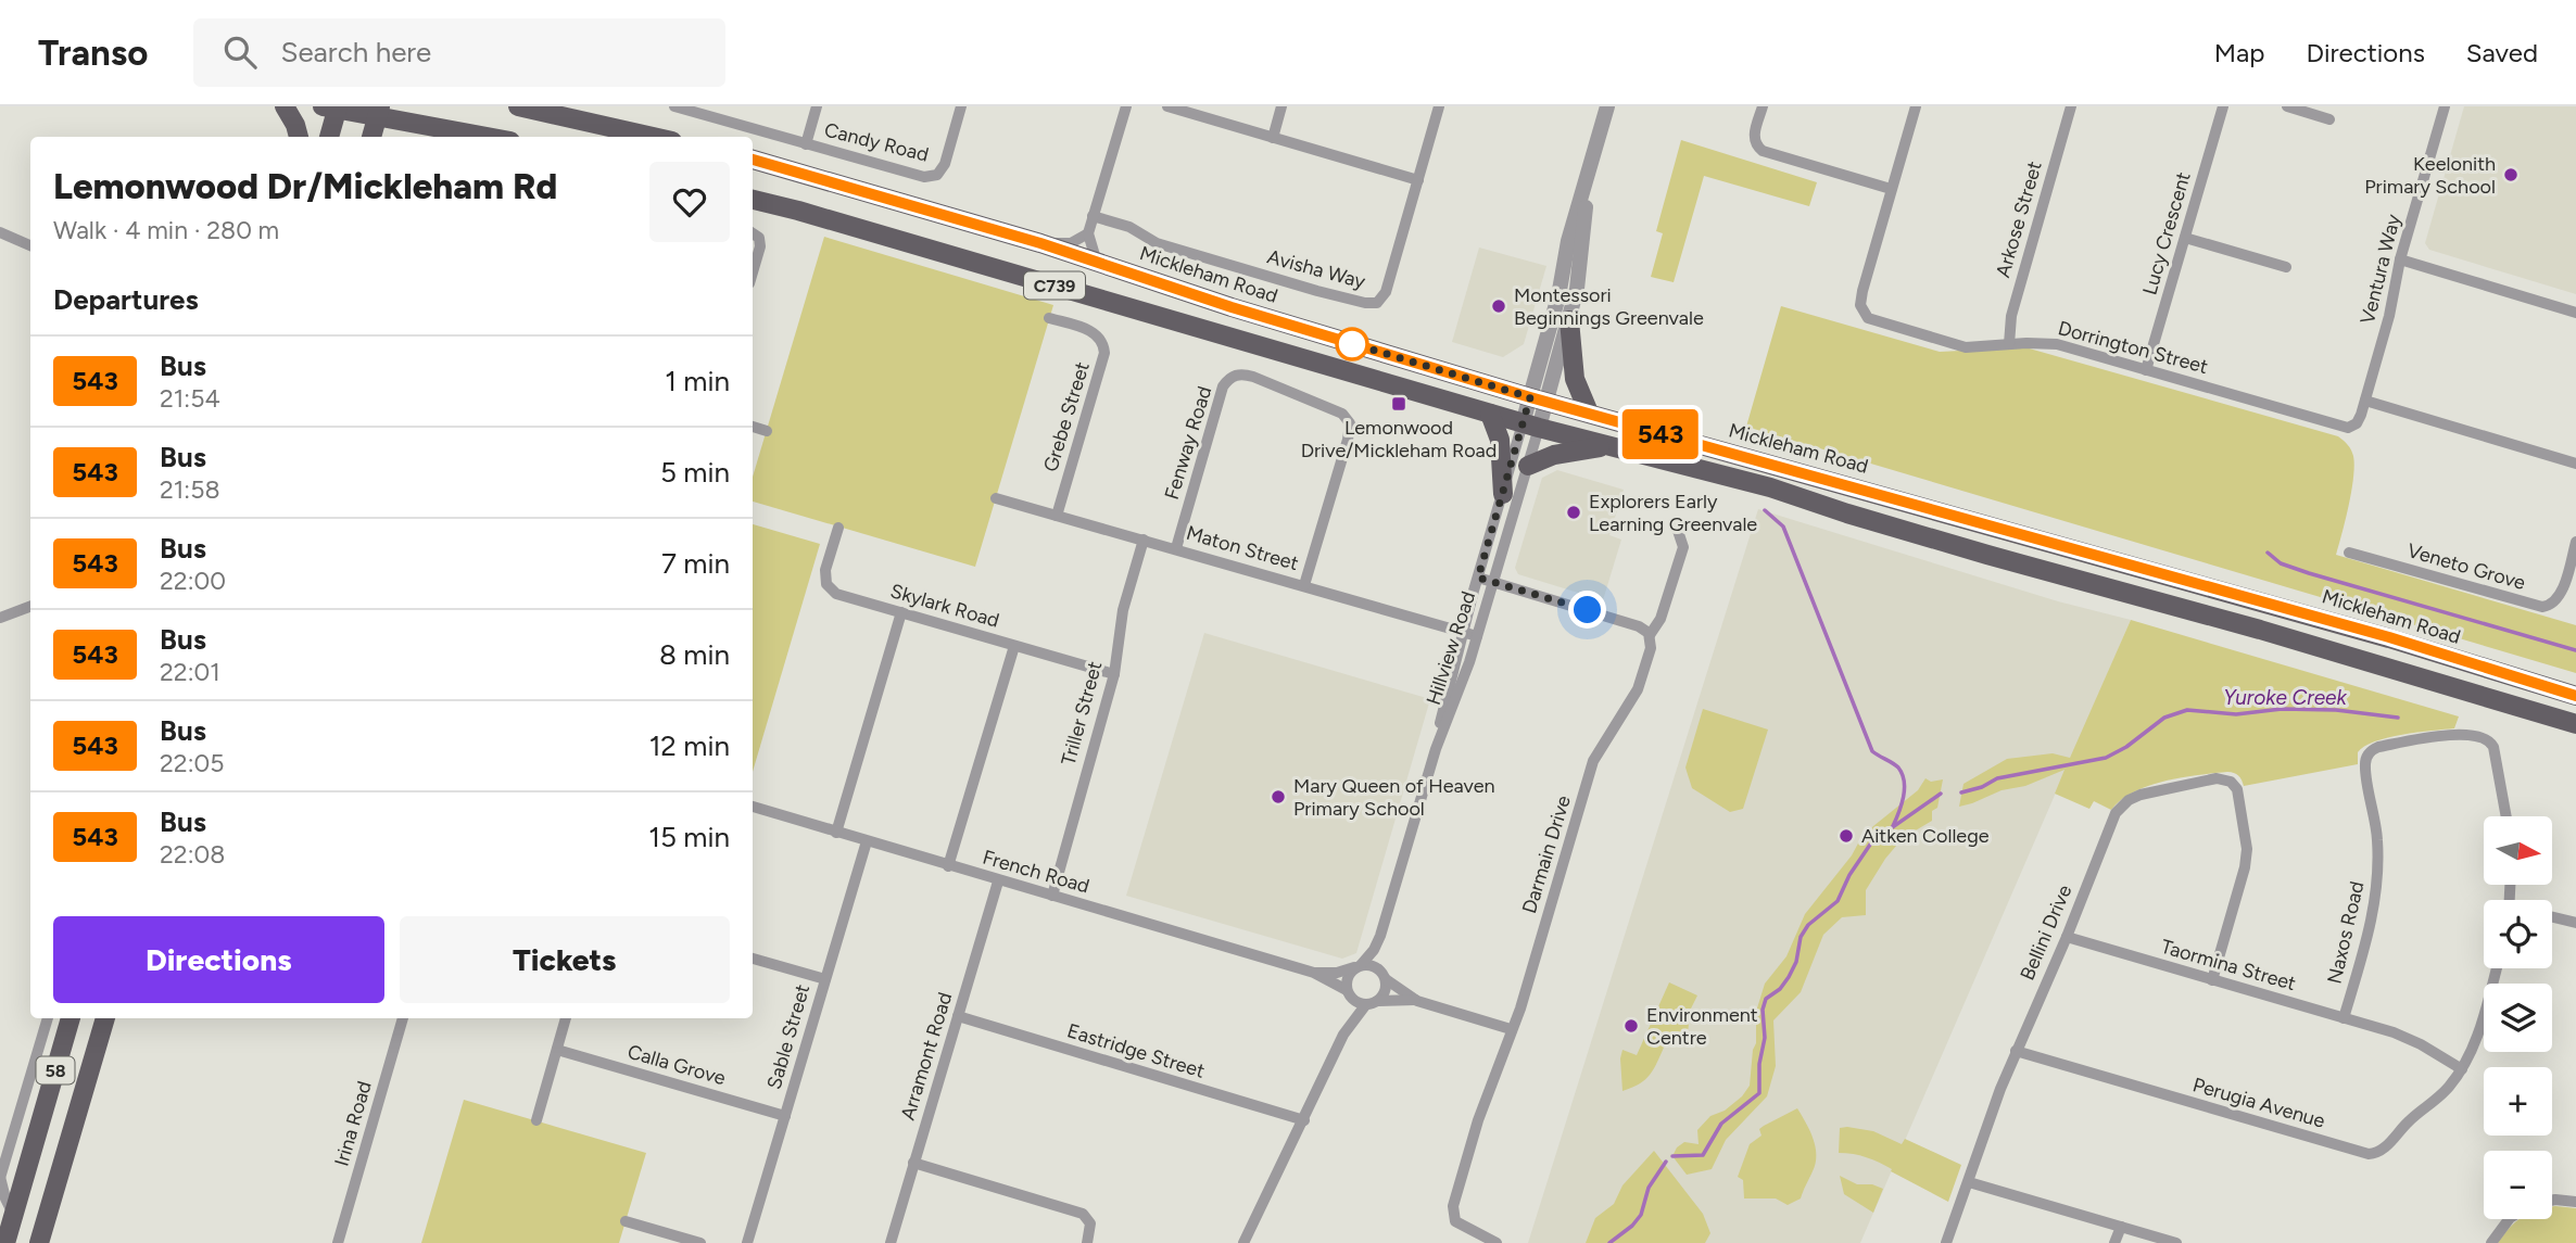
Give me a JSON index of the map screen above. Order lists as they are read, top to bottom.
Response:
{
  "streets": {
    "main road": ["Mickleham Road", "C739", "58"],
    "street": [
      "Candy Road",
      "Arkose Street",
      "Lucy Crescent",
      "Avisha Way",
      "Ventura Way",
      "Dorrington Street",
      "Grebe Street",
      "Fenway Road",
      "Maton Street",
      "Veneto Grove",
      "Skylark Road",
      "Hillview Road",
      "Triller Street",
      "Darmain Drive",
      "French Road",
      "Bellini Drive",
      "Naxos Road",
      "Taormina Street",
      "Sable Street",
      "Eastridge Street",
      "Arramont Road",
      "Calla Grove",
      "Perugia Avenue",
      "Irina Road"
    ]
  },
  "crossings": [
    ["Arkose Street", "Dorrington Street"],
    ["Lucy Crescent", "Dorrington Street"],
    ["Ventura Way", "Dorrington Street"],
    ["C739", "Hillview Road"],
    ["Grebe Street", "Maton Street"],
    ["Fenway Road", "Maton Street"],
    ["Maton Street", "Hillview Road"],
    ["Maton Street", "Triller Street"],
    ["Skylark Road", "Triller Street"],
    ["Hillview Road", "French Road"],
    ["Triller Street", "French Road"],
    ["French Road", "Sable Street"],
    ["French Road", "Arramont Road"],
    ["Bellini Drive", "Taormina Street"],
    ["Bellini Drive", "Perugia Avenue"],
    ["Naxos Road", "Taormina Street"],
    ["Taormina Street", "Perugia Avenue"],
    ["Sable Street", "Calla Grove"],
    ["Eastridge Street", "Arramont Road"]
  ],
  "water": ["Yuroke Creek"],
  "places": {
    "other": [
      "Keelonith Primary School",
      "Montessori Beginnings Greenvale",
      "Explorers Early Learning Greenvale",
      "Mary Queen of Heaven Primary School",
      "Aitken College",
      "Environment Centre"
    ],
    "transit": ["Lemonwood Drive/Mickleham Road"]
  },
  "lines": ["bus line 543"],
  "north": "right",
  "page": {
    "header": "Transo",
    "search": "Search here",
    "nav": ["Map", "Directions", "Saved"],
    "on_map": "543",
    "heading": [
      ["Lemonwood Dr/Mickleham Rd", "Walk · 4 min · 280 m"],
      "Departures"
    ],
    "list": [
      {
        "mark": "543",
        "name": "Bus",
        "note": "21:54",
        "value": "1 min"
      },
      {
        "mark": "543",
        "name": "Bus",
        "note": "21:58",
        "value": "5 min"
      },
      {
        "mark": "543",
        "name": "Bus",
        "note": "22:00",
        "value": "7 min"
      },
      {
        "mark": "543",
        "name": "Bus",
        "note": "22:01",
        "value": "8 min"
      },
      {
        "mark": "543",
        "name": "Bus",
        "note": "22:05",
        "value": "12 min"
      },
      {
        "mark": "543",
        "name": "Bus",
        "note": "22:08",
        "value": "15 min"
      }
    ],
    "map_buttons": ["+", "−"],
    "buttons": ["Directions", "Tickets"]
  }
}
